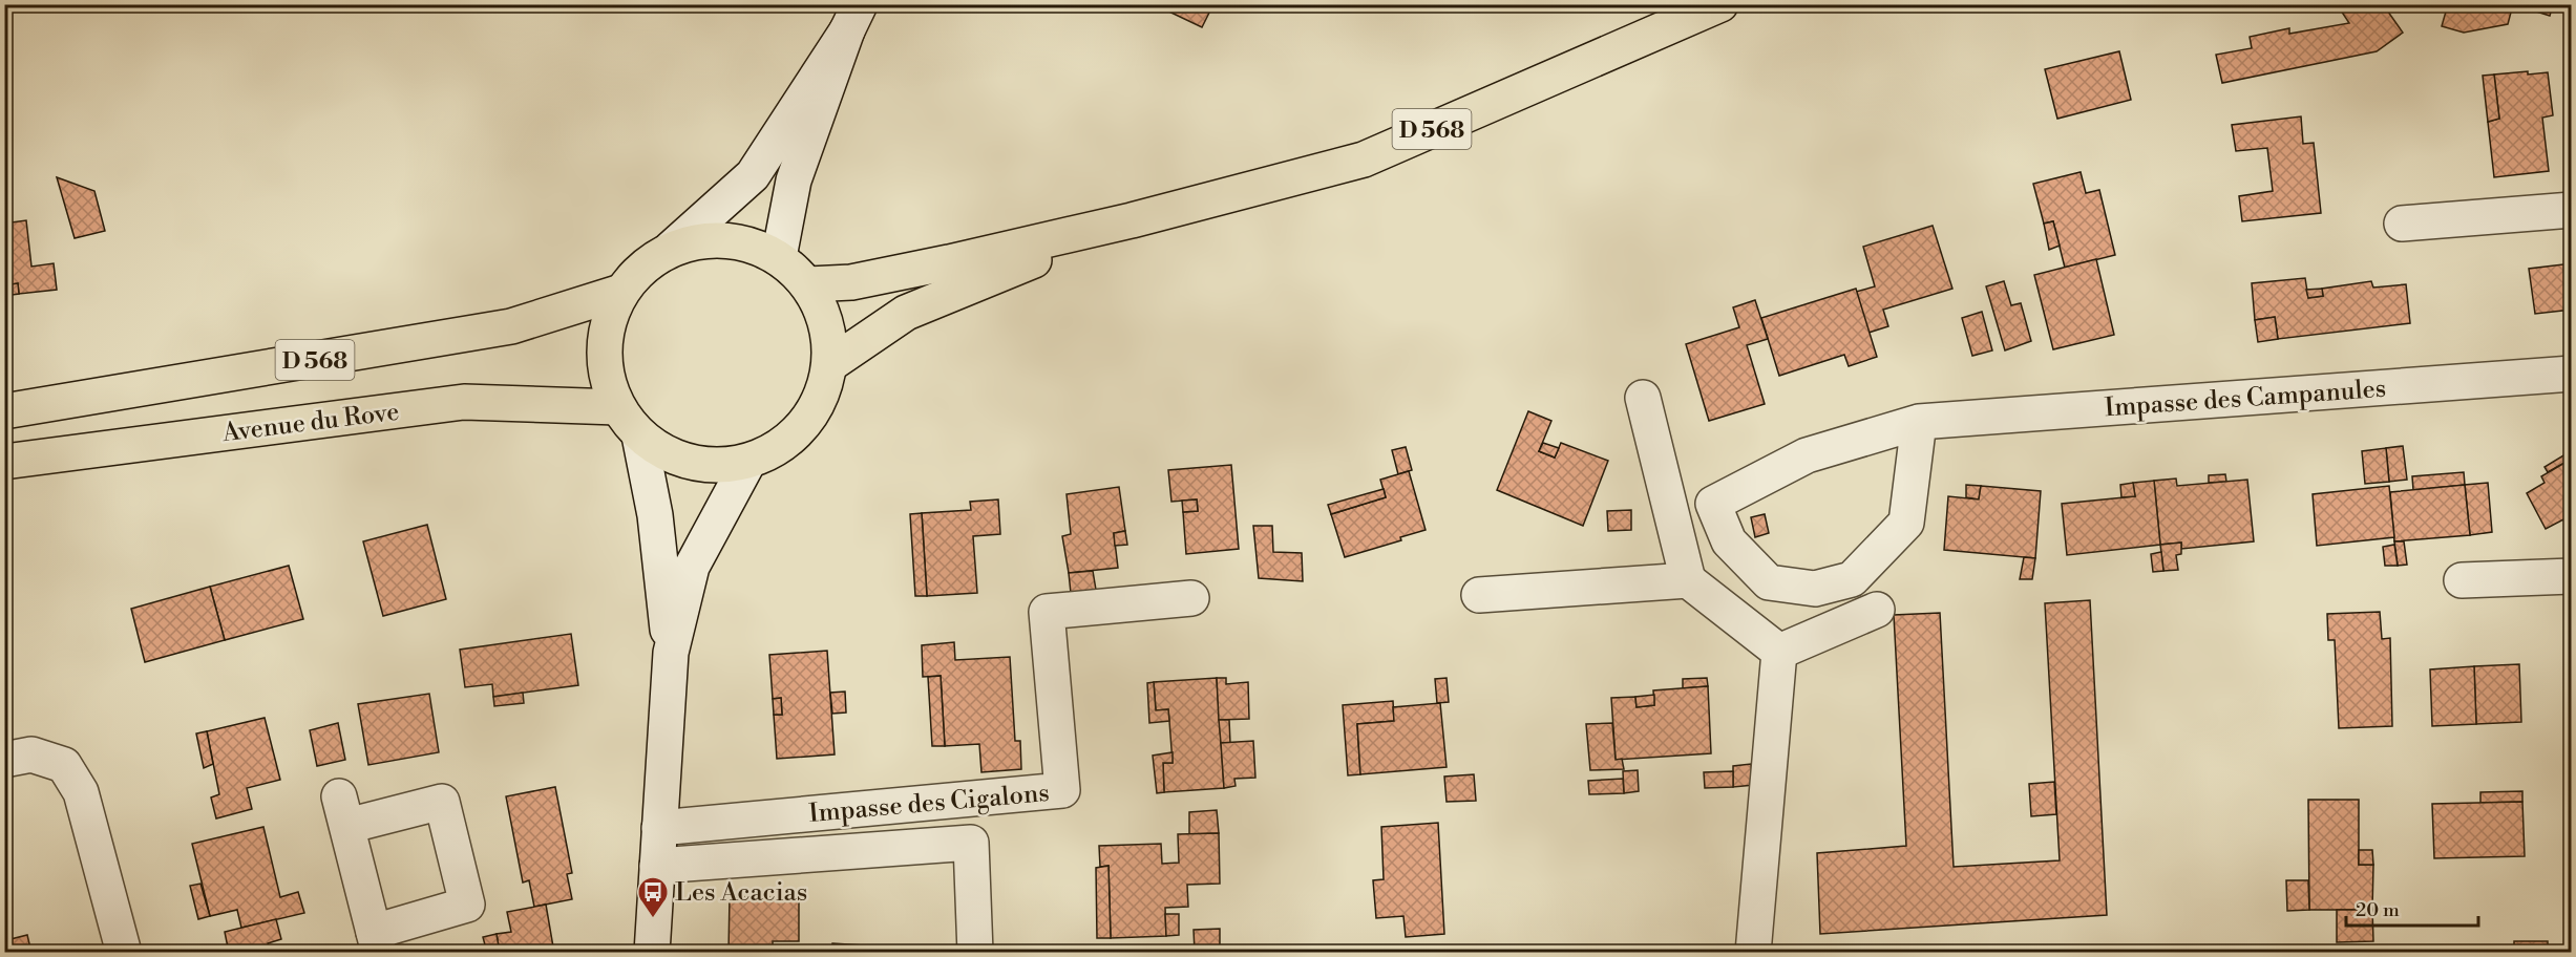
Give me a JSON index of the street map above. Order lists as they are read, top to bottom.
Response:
{
  "streets": {
    "main road": ["D 568", "Avenue du Rove"],
    "street": ["Impasse des Campanules", "Impasse des Cigalons"]
  },
  "places": {
    "bus stop": ["Les Acacias"]
  },
  "scale_bar": "20 m"
}
